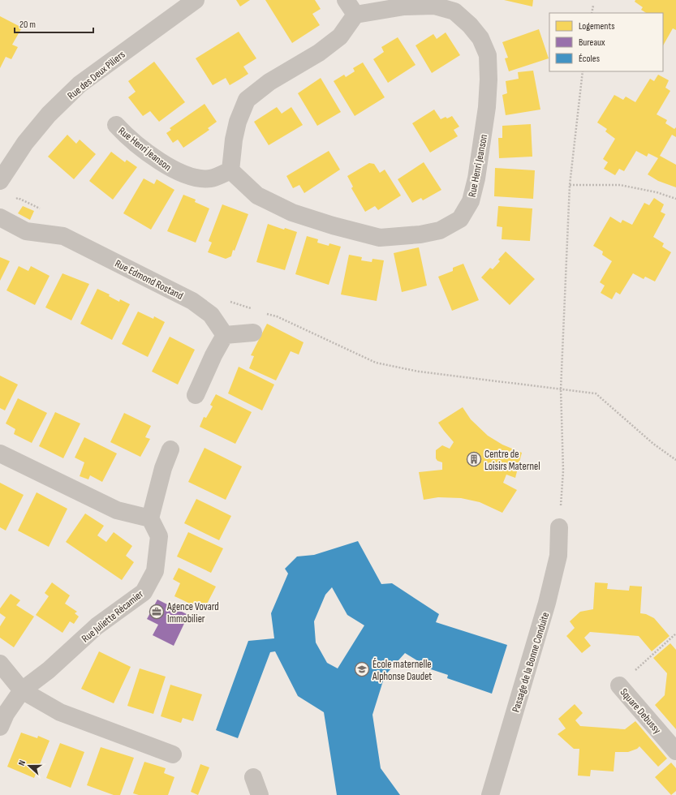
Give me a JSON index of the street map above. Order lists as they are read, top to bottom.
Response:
{
  "streets": {
    "street": [
      "Rue des Deux Piliers",
      "Rue Henri Jeanson",
      "Rue Edmond Rostand",
      "Rue Juliette Récamier",
      "Passage de la Bonne Conduite",
      "Square Debussy"
    ]
  },
  "places": {
    "building": ["Centre de Loisirs Maternel"],
    "office": ["Agence Vovard Immobilier"],
    "school or university": ["École maternelle Alphonse Daudet"]
  },
  "legend": ["Logements", "Bureaux", "Écoles"],
  "scale_bar": "20 m",
  "north": "left"
}
